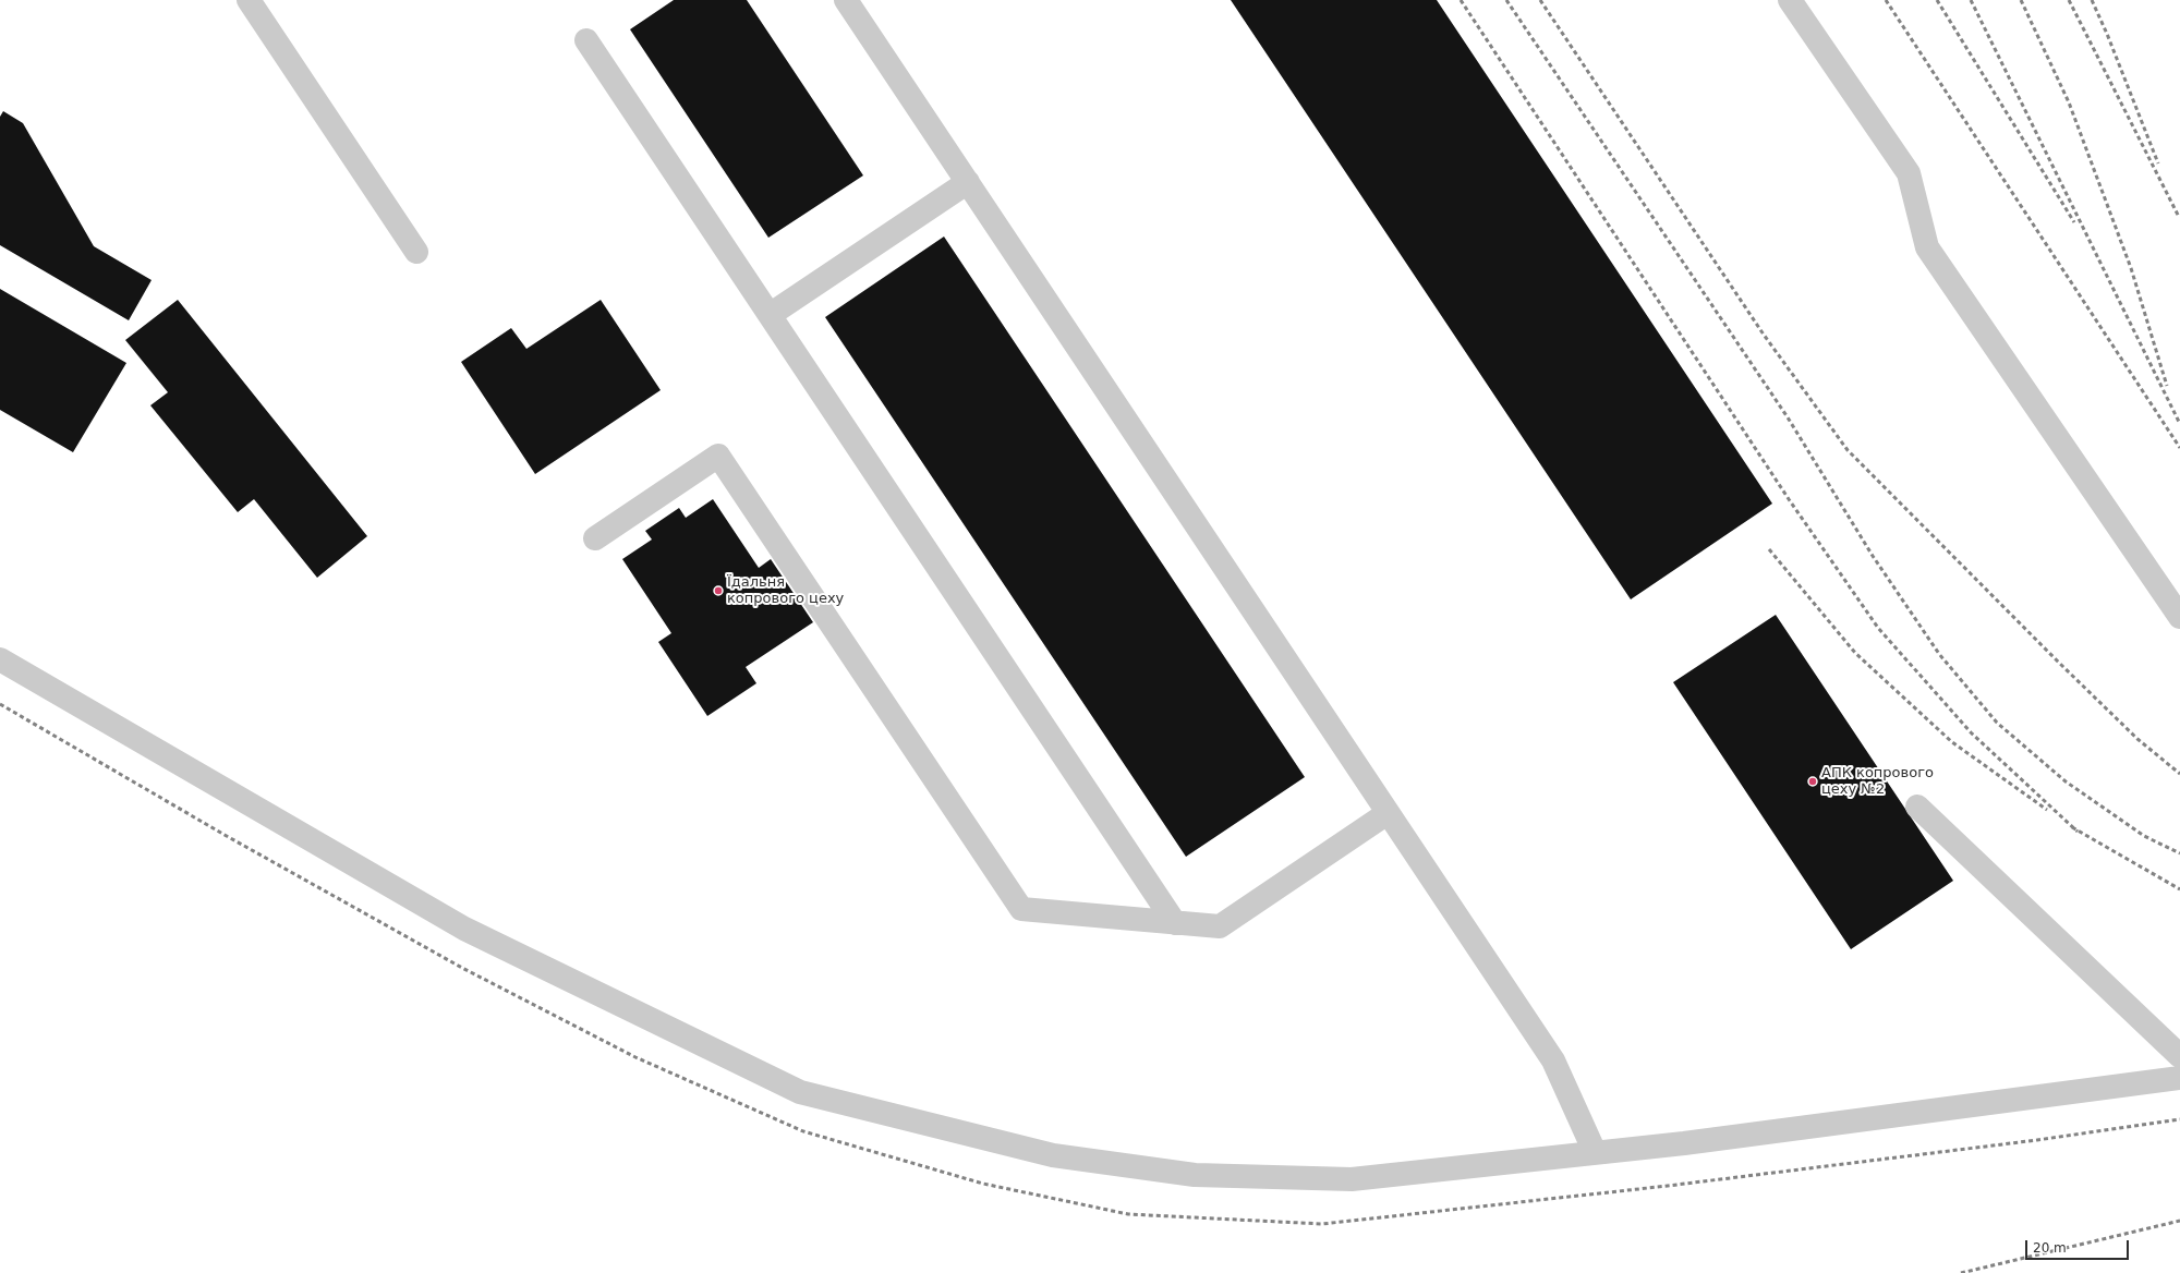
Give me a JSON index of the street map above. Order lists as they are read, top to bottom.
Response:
{
  "places": ["Їдальня копрового цеху", "АПК копрового цеху №2"],
  "scale_bar": "20 m"
}
